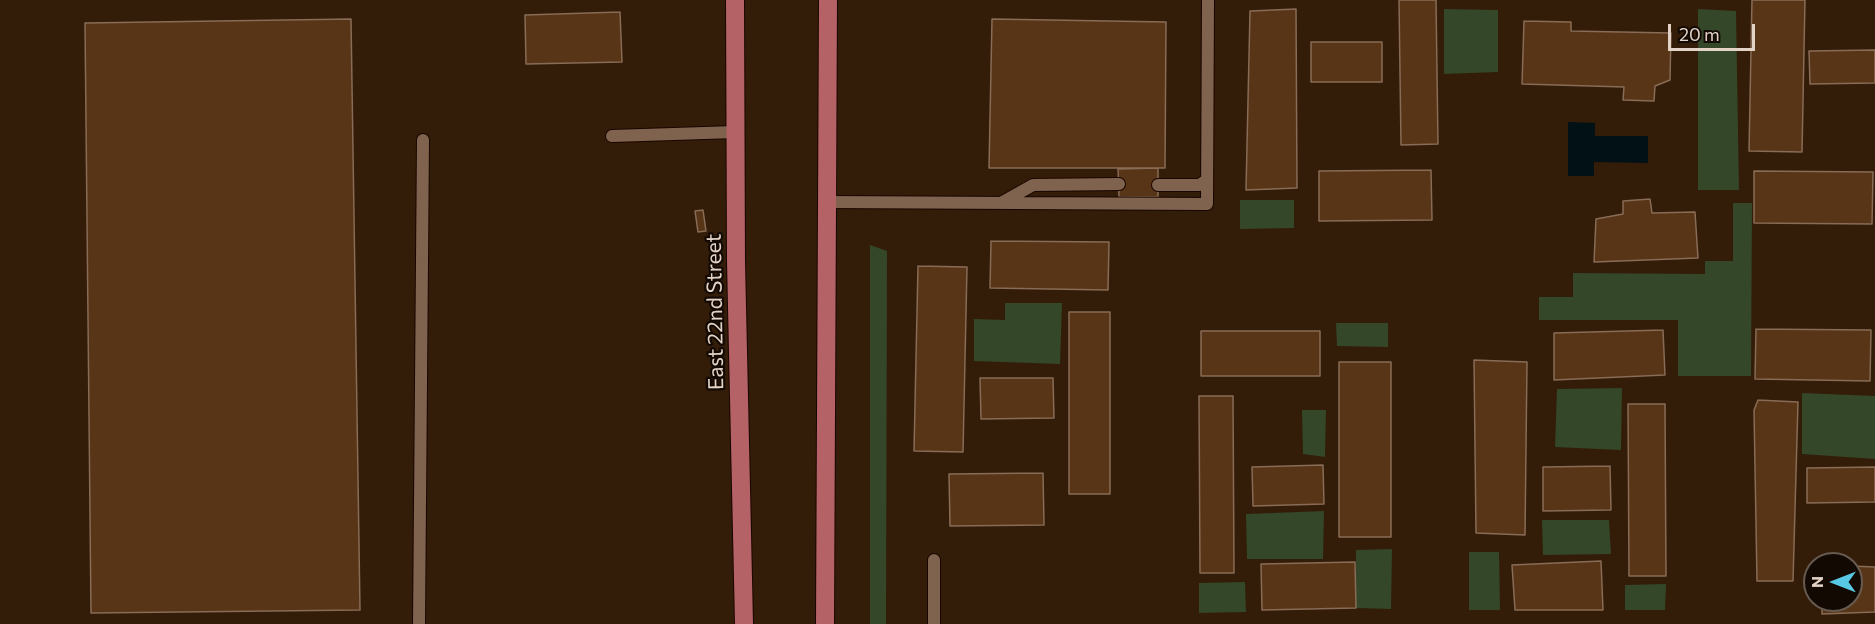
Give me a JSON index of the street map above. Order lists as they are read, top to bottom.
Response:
{
  "streets": {
    "main road": ["East 22nd Street"]
  },
  "scale_bar": "20 m",
  "north": "left"
}
